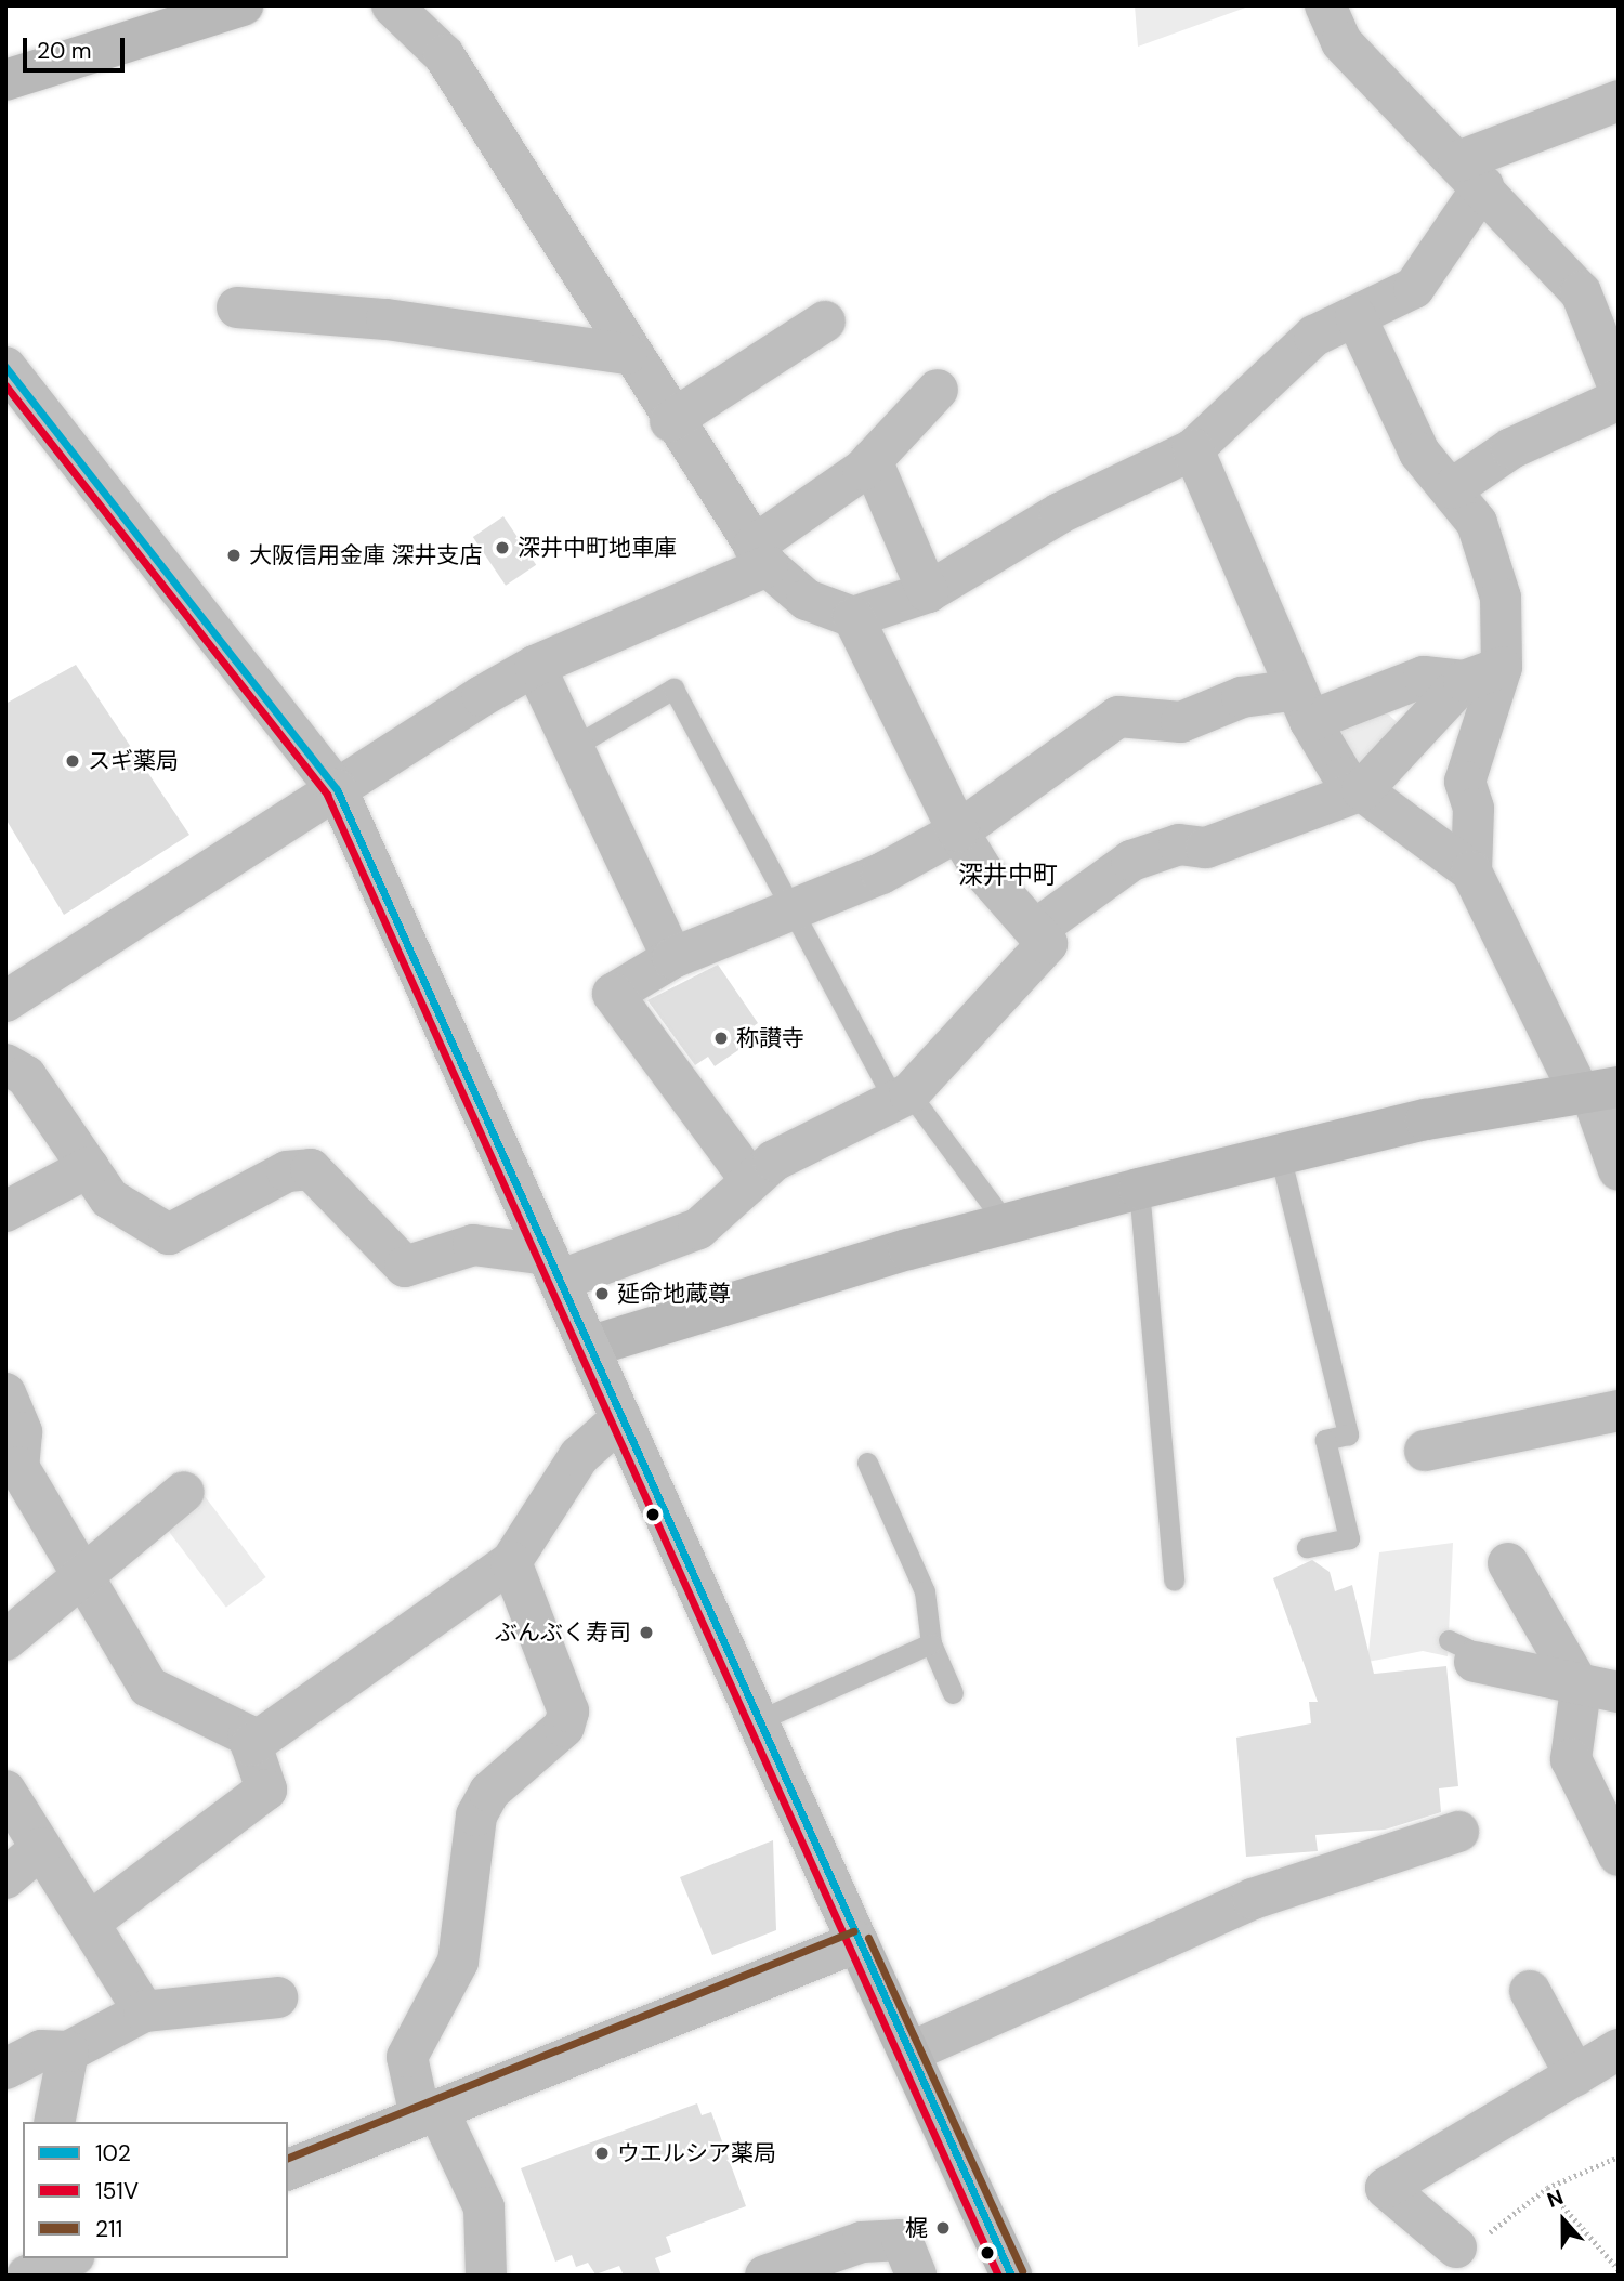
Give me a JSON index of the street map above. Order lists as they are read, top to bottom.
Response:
{
  "districts": ["深井中町"],
  "places": [
    "深井中町地車庫",
    "大阪信用金庫 深井支店",
    "スギ薬局",
    "称讃寺",
    "延命地蔵尊",
    "ぶんぶく寿司",
    "ウエルシア薬局",
    "梶"
  ],
  "lines": ["transit line 102", "transit line 151V", "transit line 211"],
  "legend": ["102", "151V", "211"],
  "scale_bar": "20 m",
  "north": "top"
}
